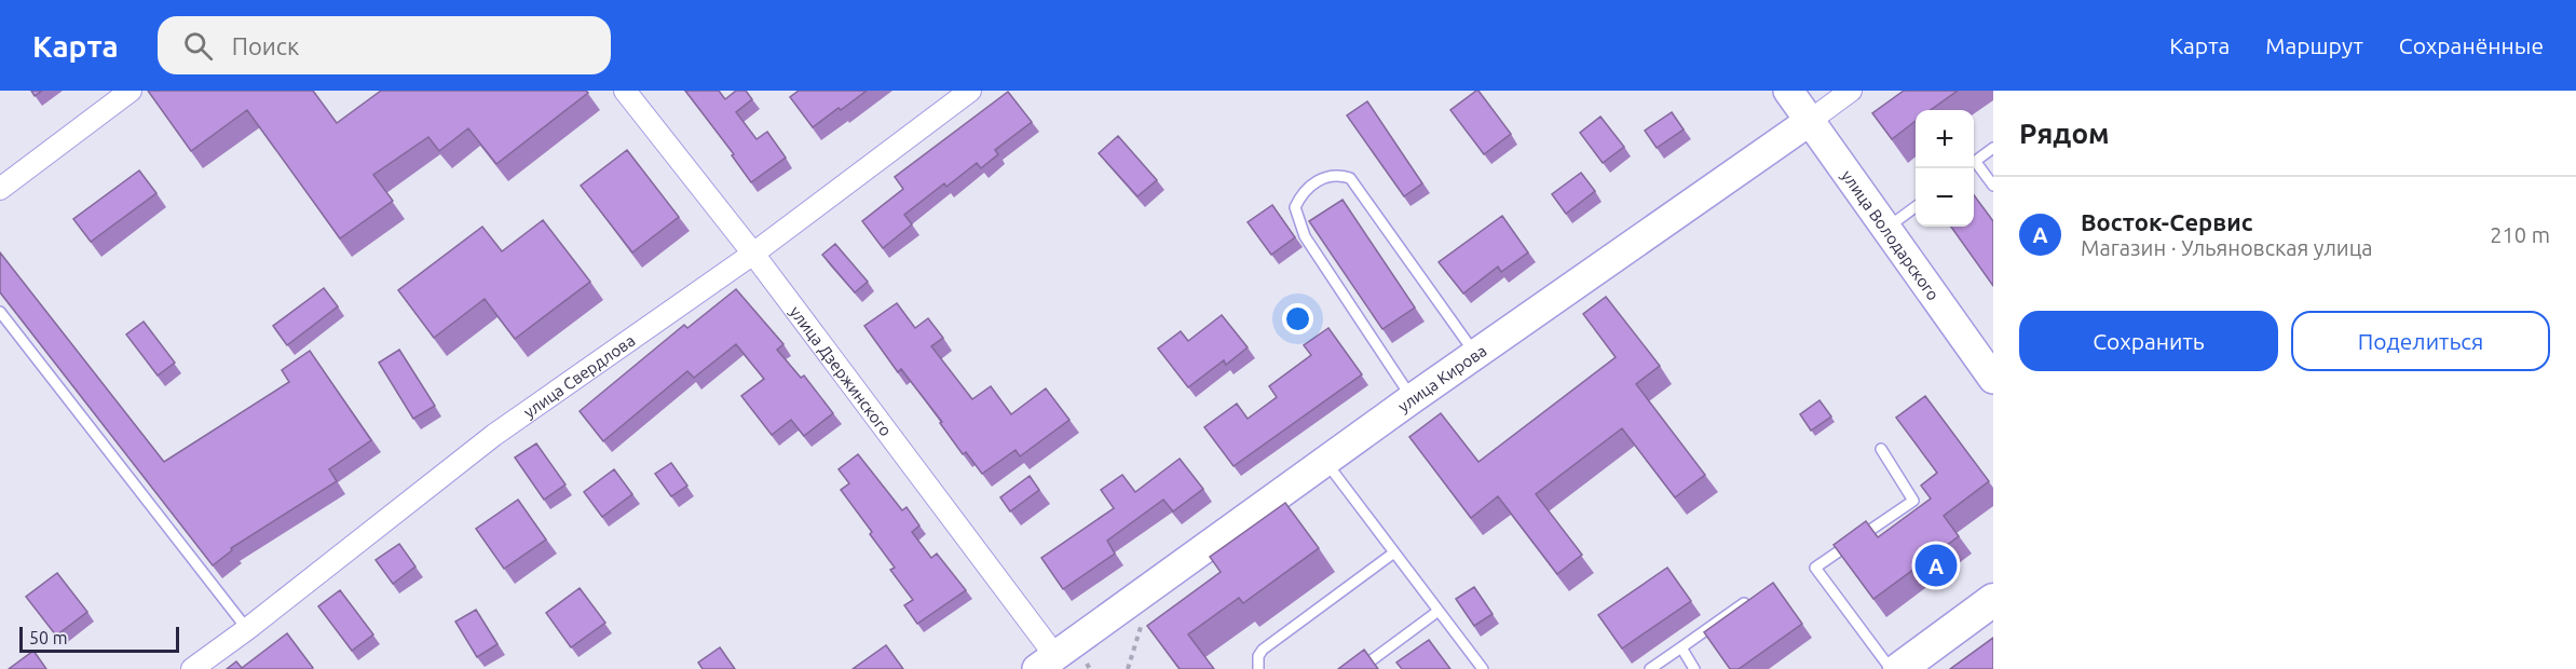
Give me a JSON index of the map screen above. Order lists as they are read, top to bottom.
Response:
{
  "streets": {
    "street": [
      "улица Володарского",
      "улица Дзержинского",
      "улица Свердлова",
      "улица Кирова"
    ]
  },
  "crossings": [
    ["улица Володарского", "улица Кирова"],
    ["улица Дзержинского", "улица Свердлова"],
    ["улица Дзержинского", "улица Кирова"]
  ],
  "scale_bar": "50 m",
  "page": {
    "header": "Карта",
    "search": "Поиск",
    "nav": ["Карта", "Маршрут", "Сохранённые"],
    "heading": "Рядом",
    "map_buttons": ["+", "−"],
    "list": [
      {
        "mark": "A",
        "name": "Восток-Сервис",
        "note": "Магазин · Ульяновская улица",
        "value": "210 m"
      }
    ],
    "buttons": ["Сохранить", "Поделиться"],
    "pins": "A",
    "scale": "50 m"
  }
}
